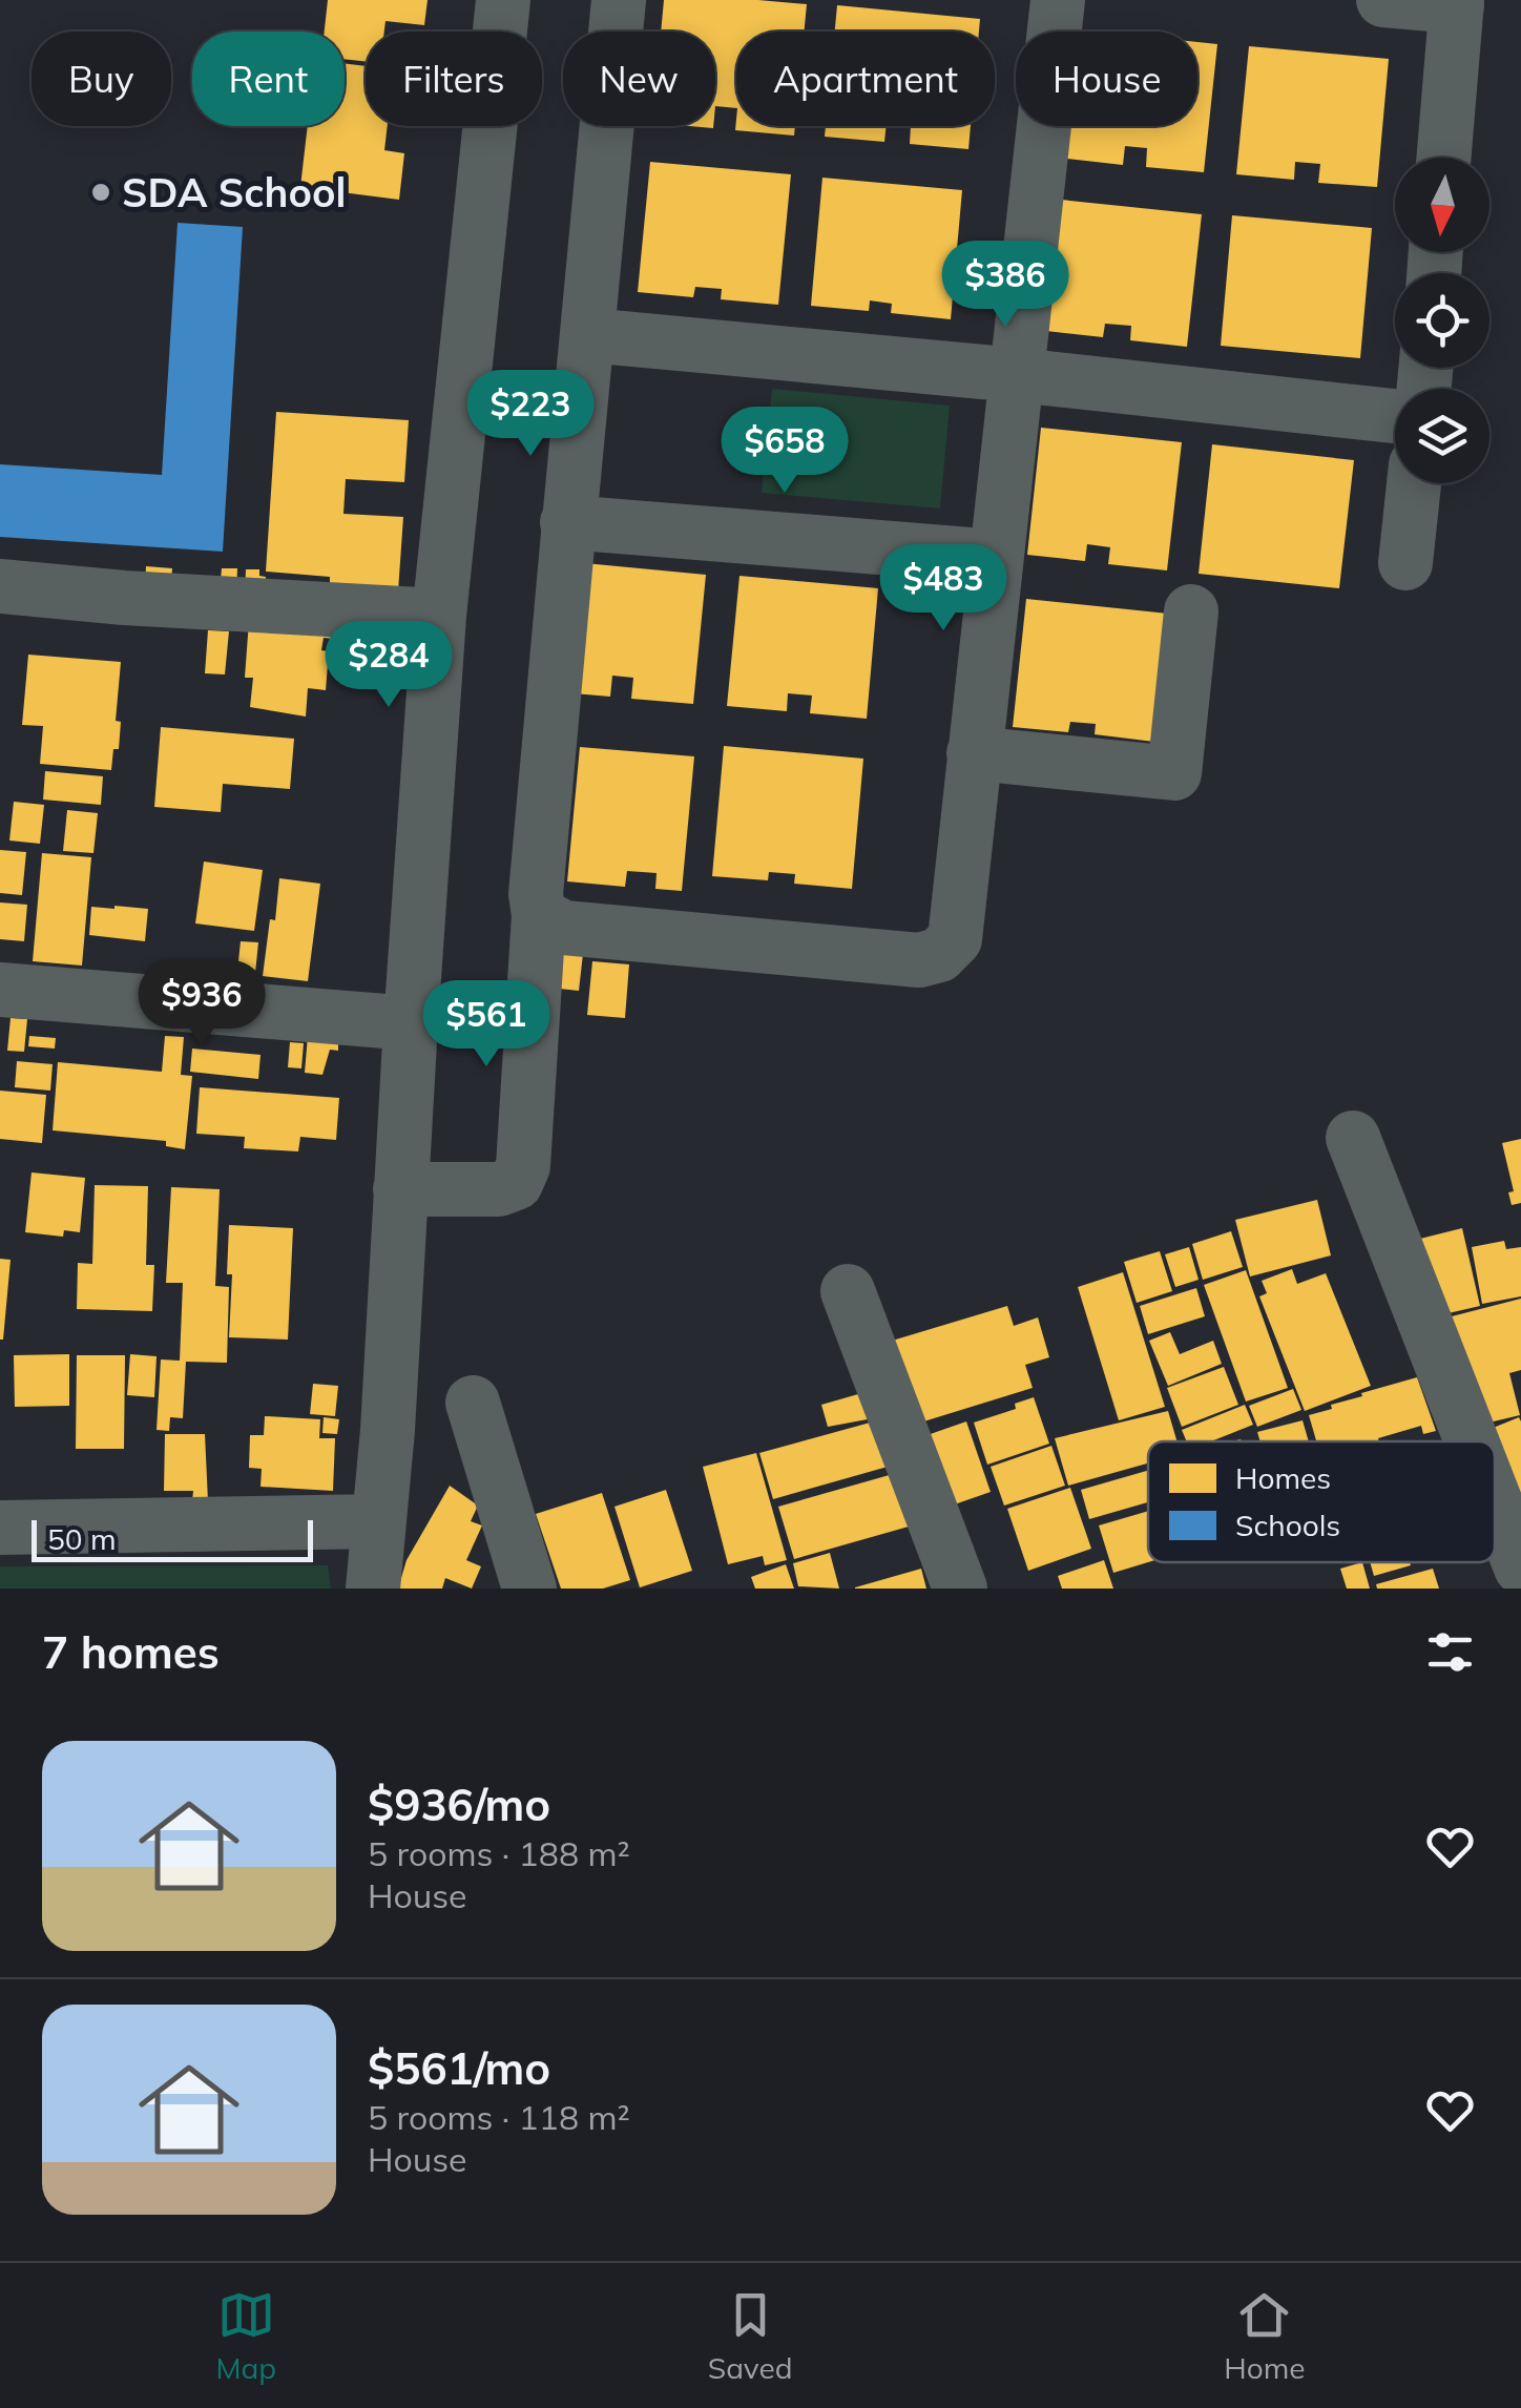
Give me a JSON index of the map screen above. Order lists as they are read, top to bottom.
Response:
{
  "places": ["SDA School"],
  "legend": ["Homes", "Schools"],
  "scale_bar": "50 m",
  "north": "bottom",
  "page": {
    "chip": [
      "Buy",
      "Rent",
      "Filters",
      "New",
      "Apartment",
      "House"
    ],
    "price": [
      "$386",
      "$223",
      "$658",
      "$483",
      "$284",
      "$936",
      "$561"
    ],
    "scale": "50 m",
    "heading": "7 homes",
    "list": [
      {
        "name": "$936/mo",
        "note": "5 rooms · 188 m² · House"
      },
      {
        "name": "$561/mo",
        "note": "5 rooms · 118 m² · House"
      }
    ],
    "tabs": ["Map", "Saved", "Home"]
  }
}
